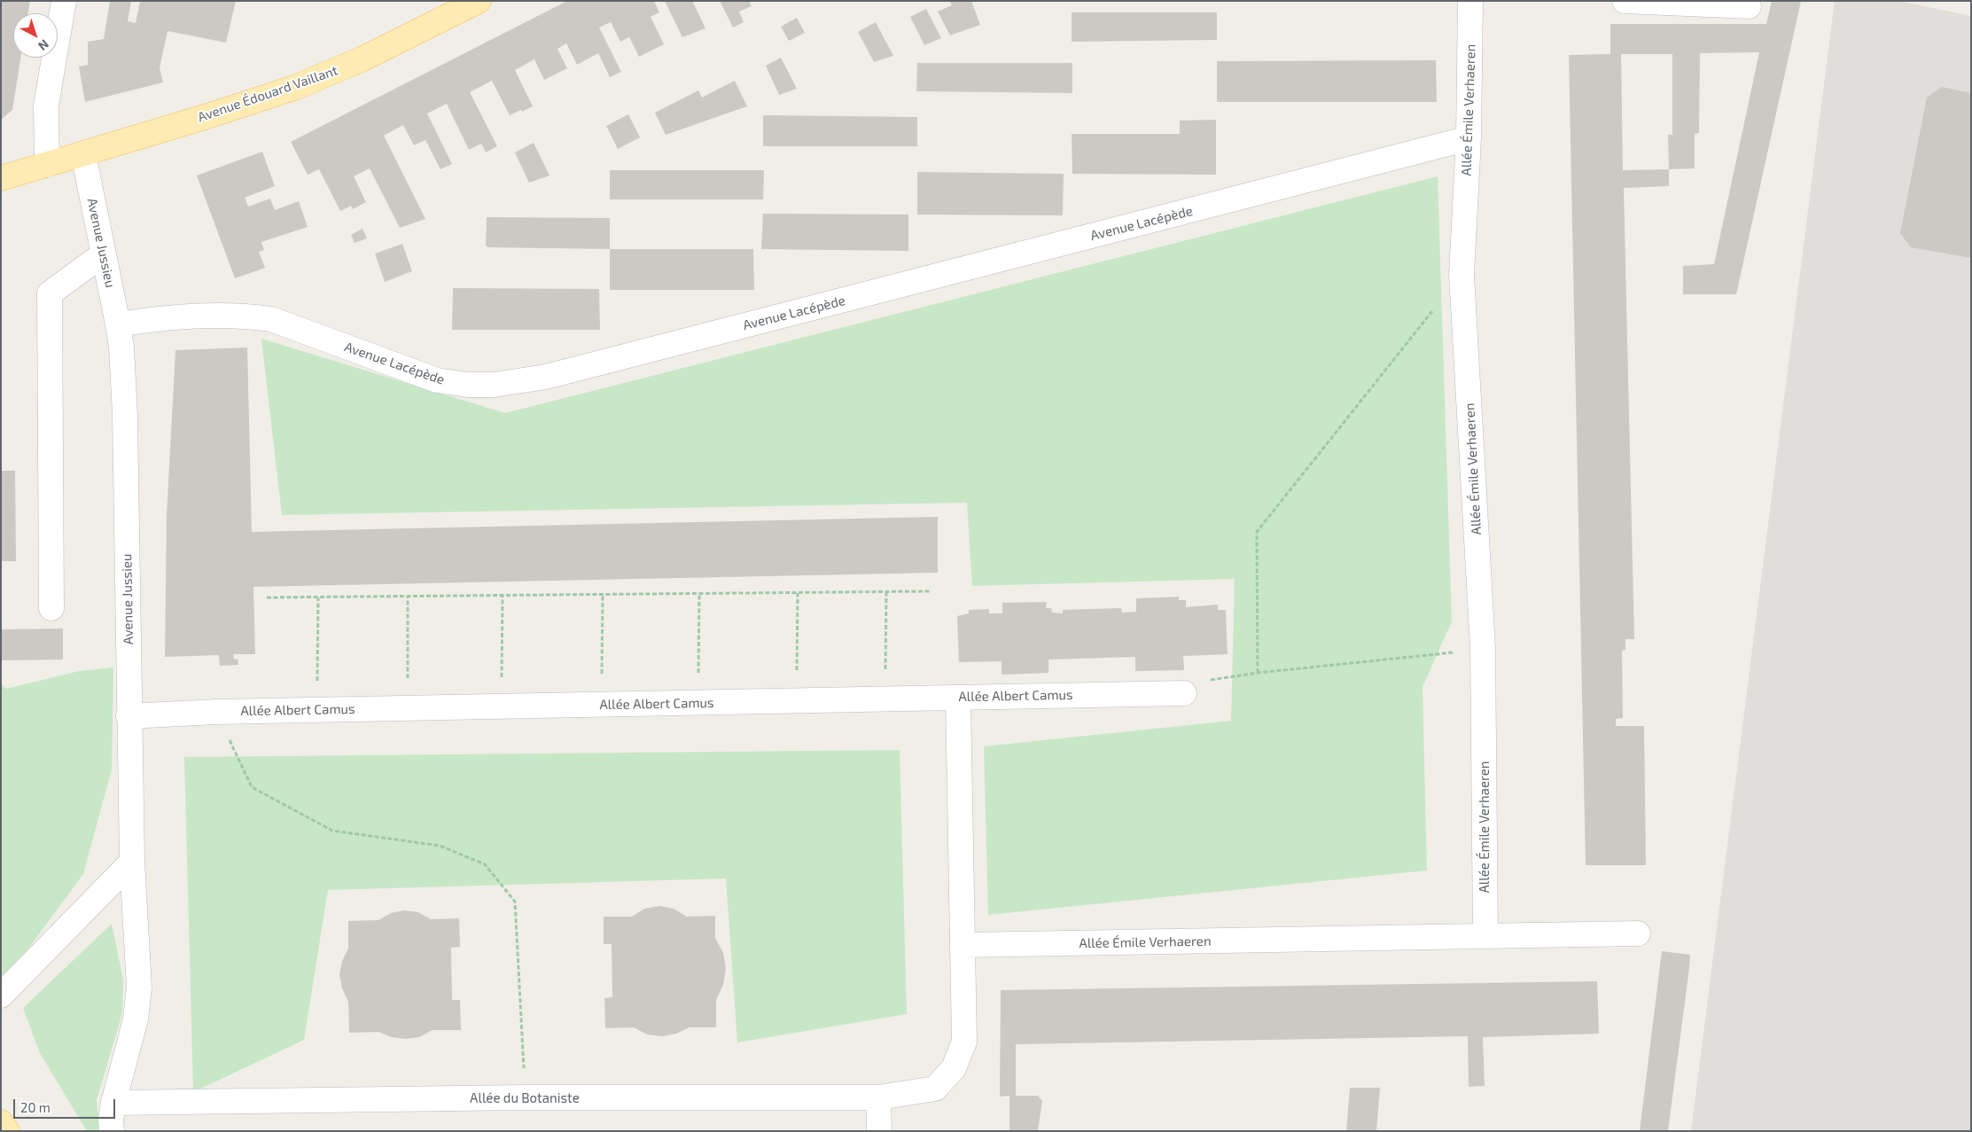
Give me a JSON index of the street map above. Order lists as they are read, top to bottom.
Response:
{
  "streets": {
    "main road": ["Avenue Édouard Vaillant"],
    "street": [
      "Allée Émile Verhaeren",
      "Avenue Lacépède",
      "Avenue Jussieu",
      "Allée Albert Camus",
      "Allée du Botaniste"
    ]
  },
  "crossings": [
    ["Avenue Édouard Vaillant", "Avenue Jussieu"],
    ["Allée Émile Verhaeren", "Avenue Lacépède"],
    ["Allée Émile Verhaeren", "Allée du Botaniste"],
    ["Avenue Lacépède", "Avenue Jussieu"],
    ["Avenue Jussieu", "Allée Albert Camus"],
    ["Avenue Jussieu", "Allée du Botaniste"]
  ],
  "scale_bar": "20 m",
  "north": "bottom right"
}
